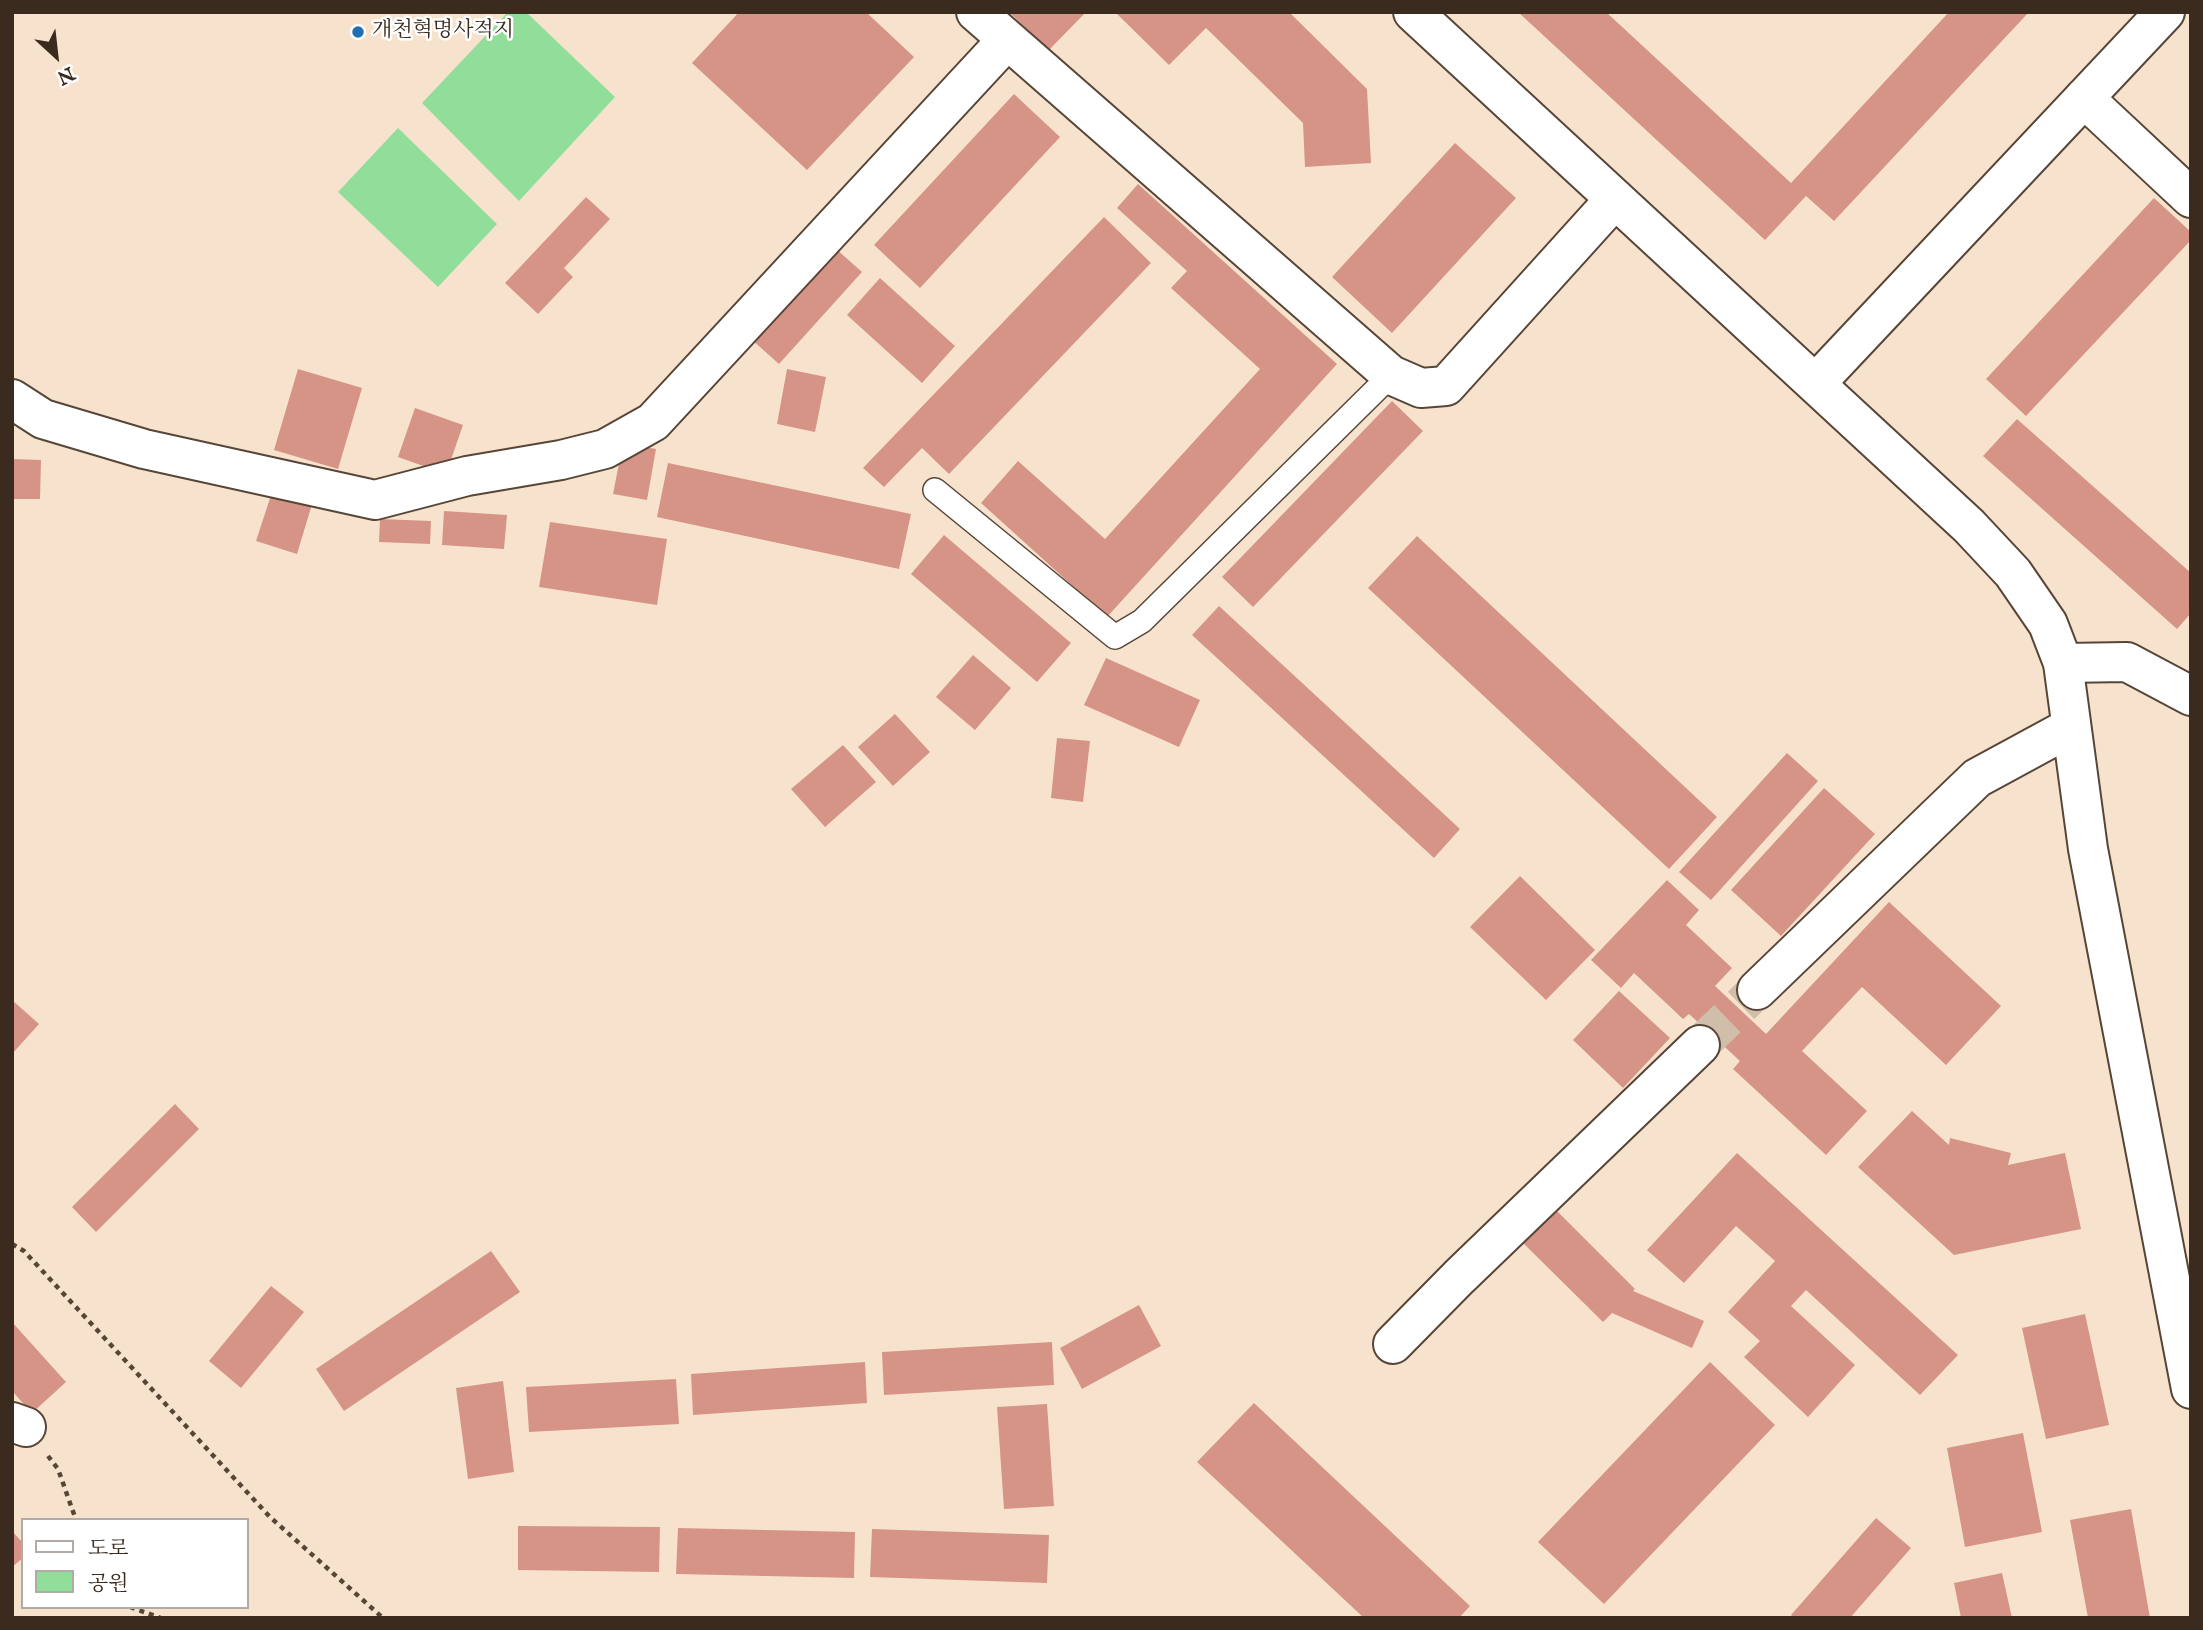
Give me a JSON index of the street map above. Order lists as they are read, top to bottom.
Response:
{
  "places": ["개천혁명사적지"],
  "legend": ["도로", "공원"],
  "north": "bottom right"
}
